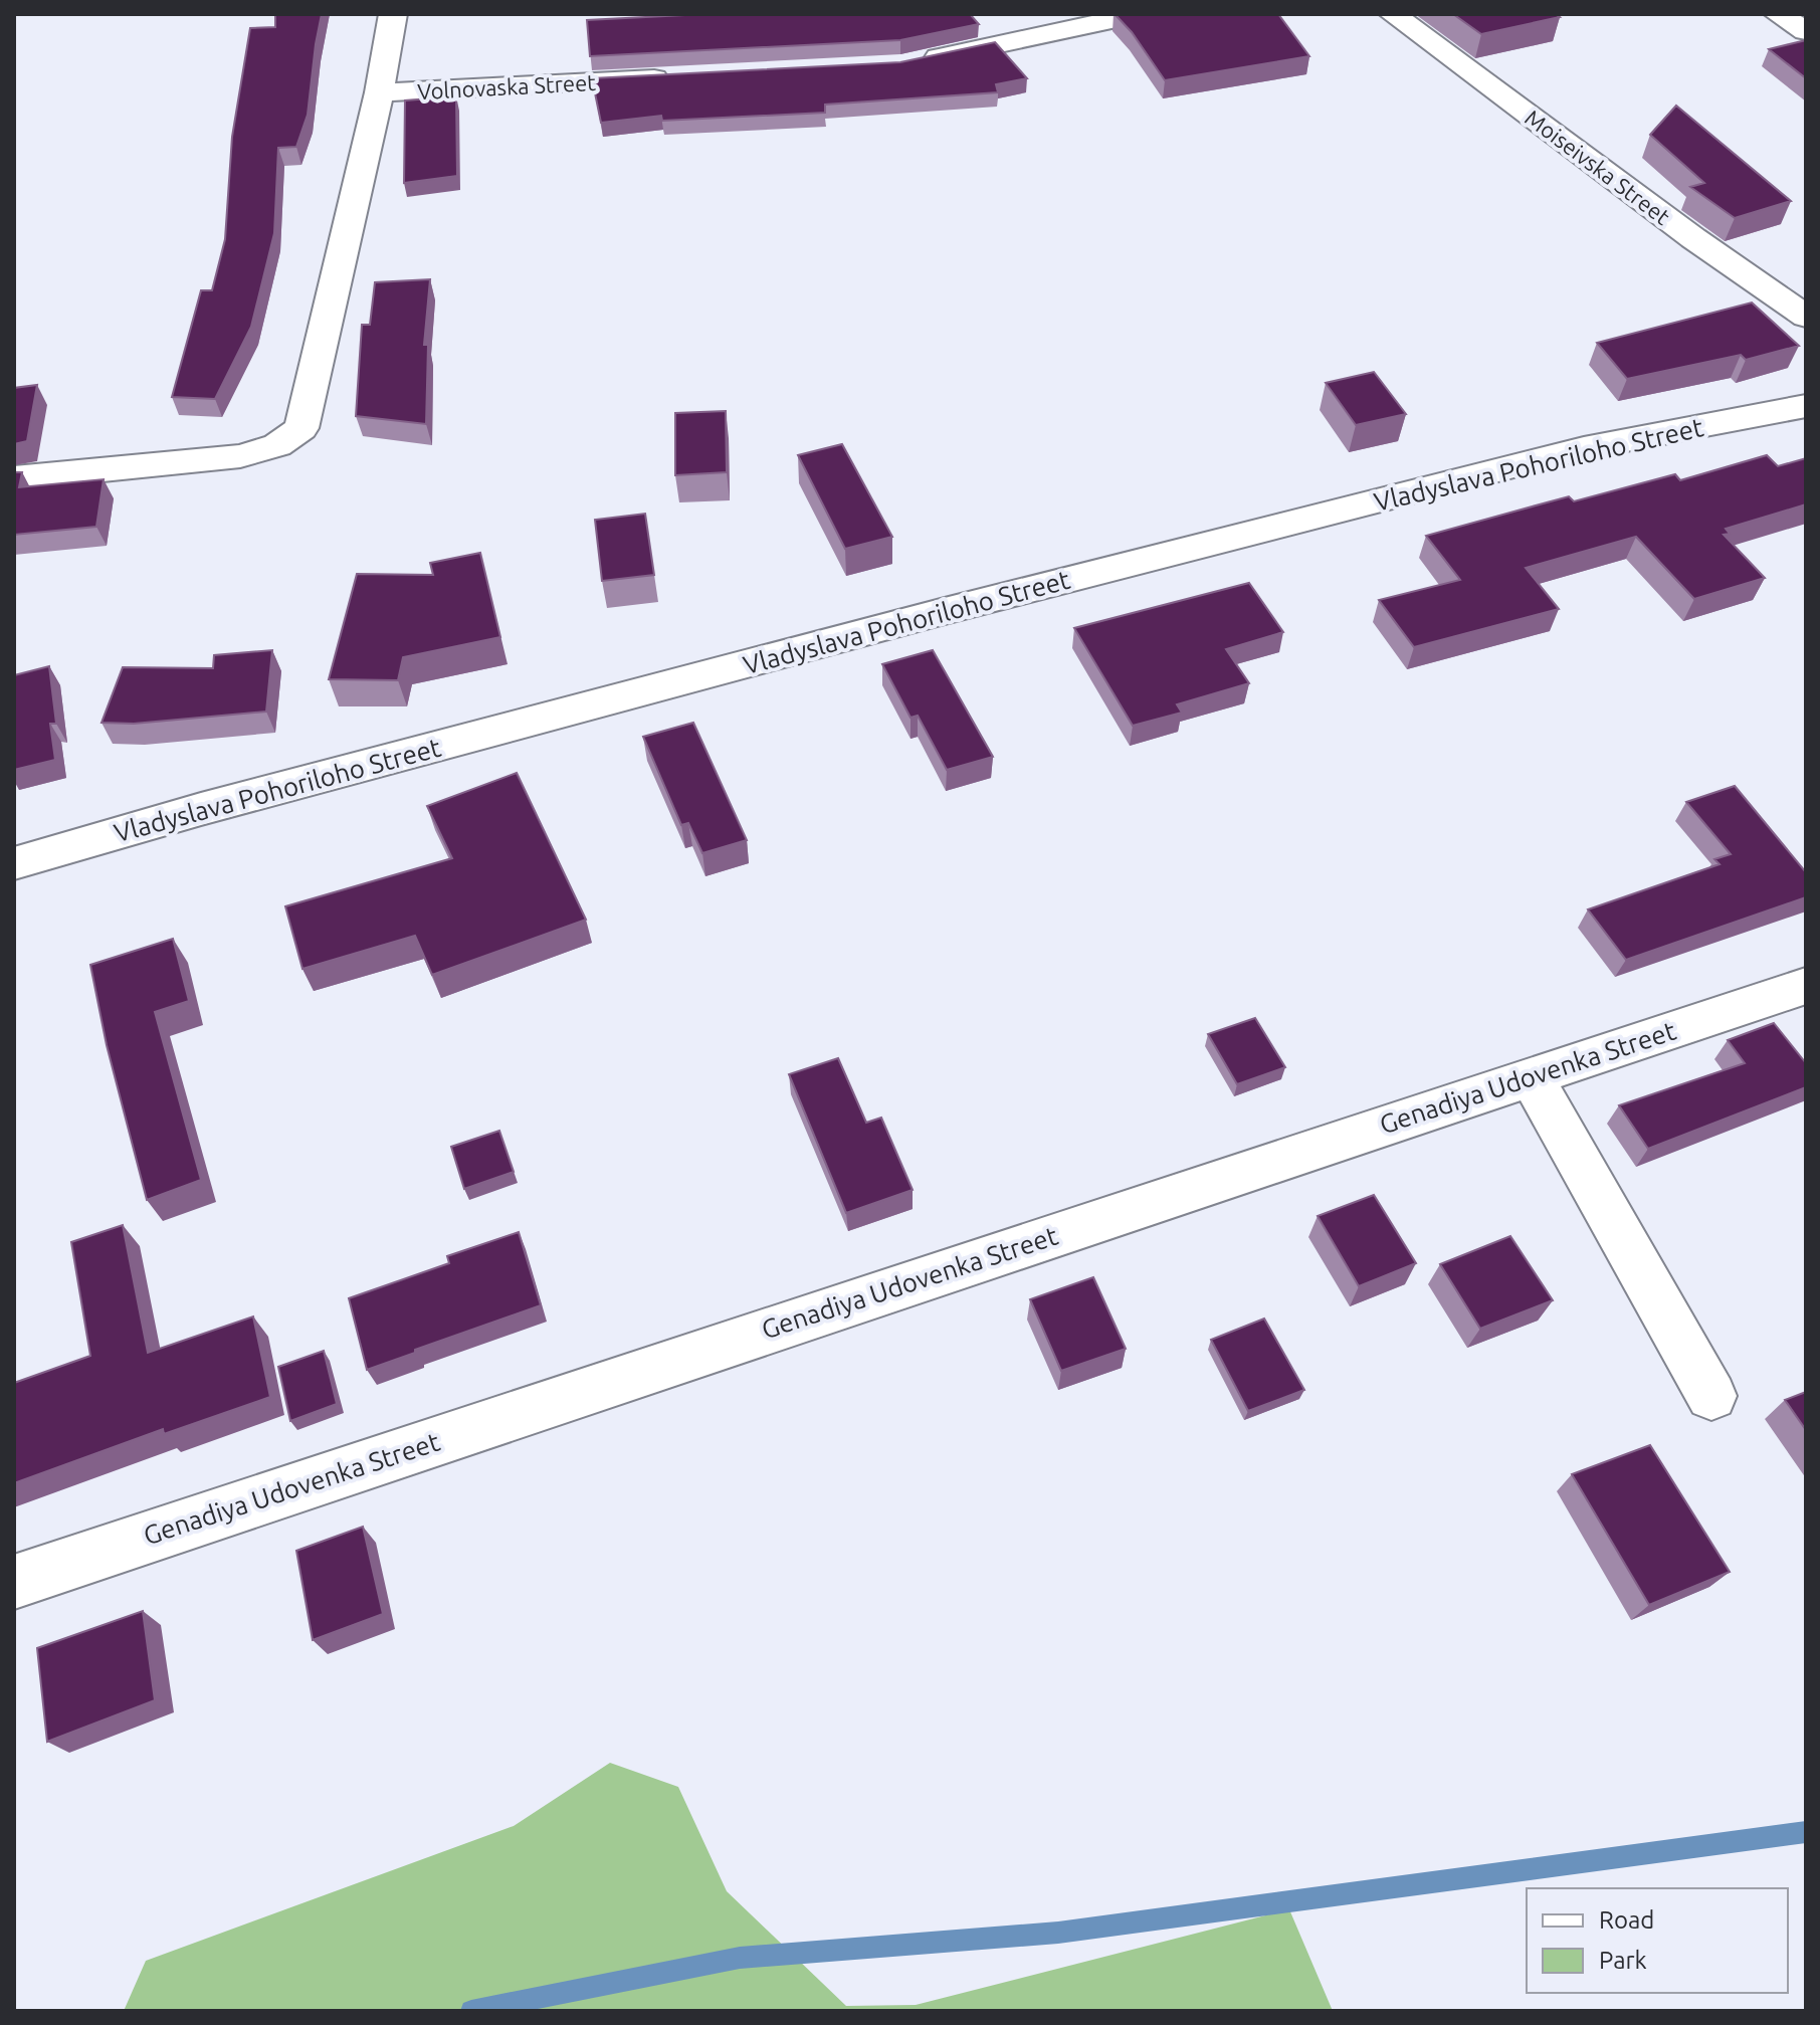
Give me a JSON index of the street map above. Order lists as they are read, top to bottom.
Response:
{
  "streets": {
    "street": [
      "Volnovaska Street",
      "Moiseivska Street",
      "Vladyslava Pohoriloho Street",
      "Genadiya Udovenka Street"
    ]
  },
  "legend": ["Road", "Park"]
}
